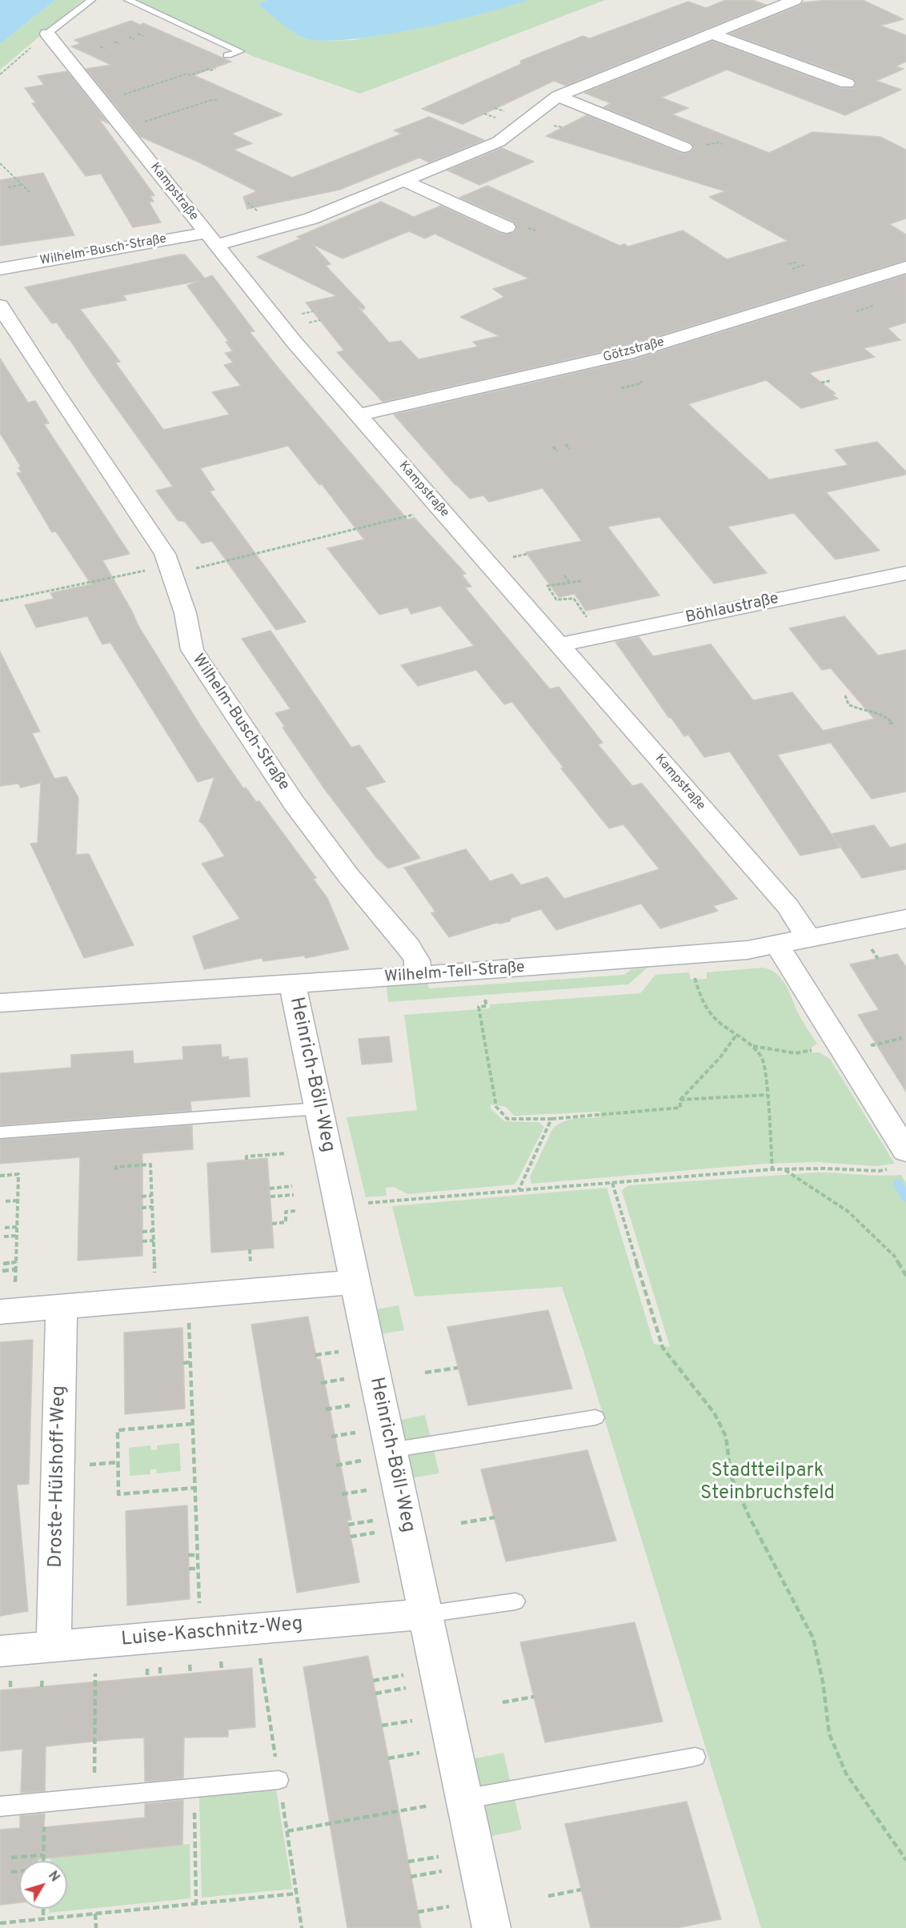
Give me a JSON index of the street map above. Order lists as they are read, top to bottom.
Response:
{
  "streets": {
    "street": [
      "Kampstraße",
      "Wilhelm-Busch-Straße",
      "Götzstraße",
      "Böhlaustraße",
      "Wilhelm-Tell-Straße",
      "Heinrich-Böll-Weg",
      "Droste-Hülshoff-Weg",
      "Luise-Kaschnitz-Weg"
    ]
  },
  "crossings": [
    ["Kampstraße", "Wilhelm-Busch-Straße"],
    ["Kampstraße", "Götzstraße"],
    ["Kampstraße", "Böhlaustraße"],
    ["Kampstraße", "Wilhelm-Tell-Straße"],
    ["Wilhelm-Busch-Straße", "Wilhelm-Tell-Straße"],
    ["Wilhelm-Tell-Straße", "Heinrich-Böll-Weg"],
    ["Heinrich-Böll-Weg", "Luise-Kaschnitz-Weg"],
    ["Droste-Hülshoff-Weg", "Luise-Kaschnitz-Weg"]
  ],
  "parks": ["Stadtteilpark Steinbruchsfeld"],
  "north": "top right"
}
